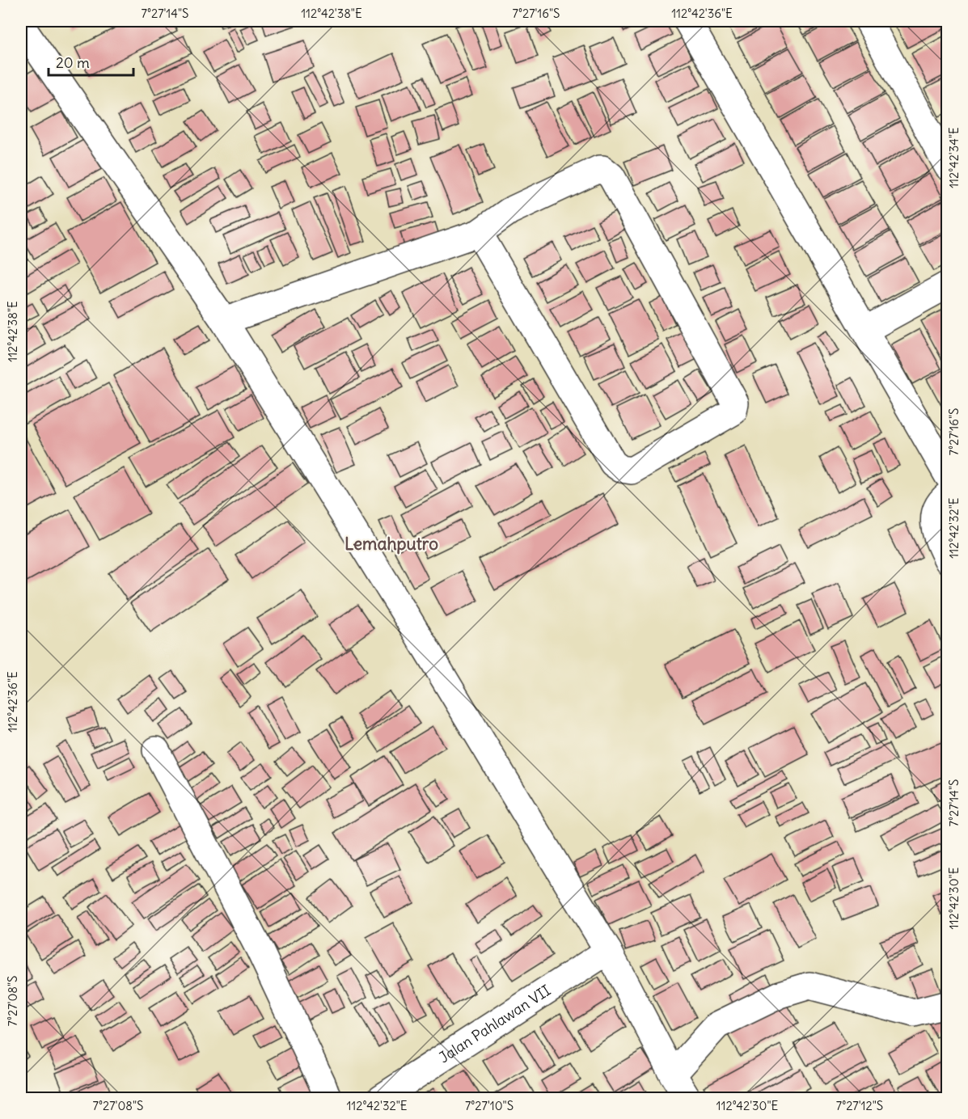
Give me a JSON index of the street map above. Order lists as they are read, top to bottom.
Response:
{
  "streets": {
    "street": ["Jalan Pahlawan VII"]
  },
  "districts": ["Lemahputro"],
  "scale_bar": "20 m",
  "coordinates": [
    "7°27'14\"S",
    "112°42'38\"E",
    "7°27'16\"S",
    "112°42'36\"E",
    "112°42'34\"E",
    "112°42'32\"E",
    "112°42'30\"E",
    "7°27'08\"S",
    "7°27'10\"S",
    "7°27'12\"S"
  ]
}
